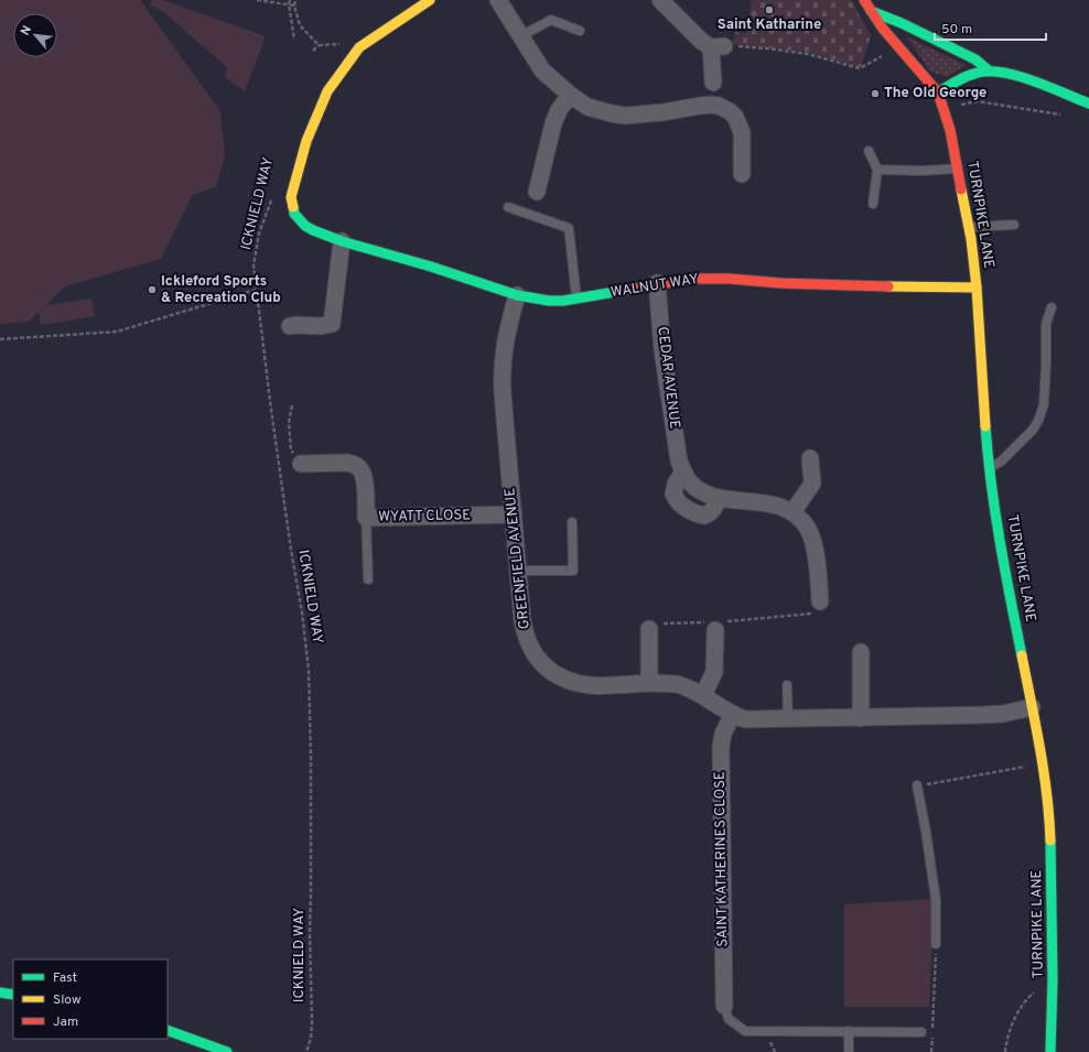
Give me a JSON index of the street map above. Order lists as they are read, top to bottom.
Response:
{
  "streets": {
    "street": [
      "TURNPIKE LANE",
      "WALNUT WAY",
      "CEDAR AVENUE",
      "WYATT CLOSE",
      "GREENFIELD AVENUE",
      "SAINT KATHERINES CLOSE"
    ],
    "path": ["ICKNIELD WAY"]
  },
  "crossings": [
    ["TURNPIKE LANE", "WALNUT WAY"],
    ["TURNPIKE LANE", "GREENFIELD AVENUE"],
    ["WALNUT WAY", "CEDAR AVENUE"],
    ["WALNUT WAY", "GREENFIELD AVENUE"],
    ["WYATT CLOSE", "GREENFIELD AVENUE"],
    ["GREENFIELD AVENUE", "SAINT KATHERINES CLOSE"]
  ],
  "places": ["Saint Katharine", "The Old George", "Ickleford Sports & Recreation Club"],
  "legend": ["Fast", "Slow", "Jam"],
  "scale_bar": "50 m",
  "north": "top left"
}
